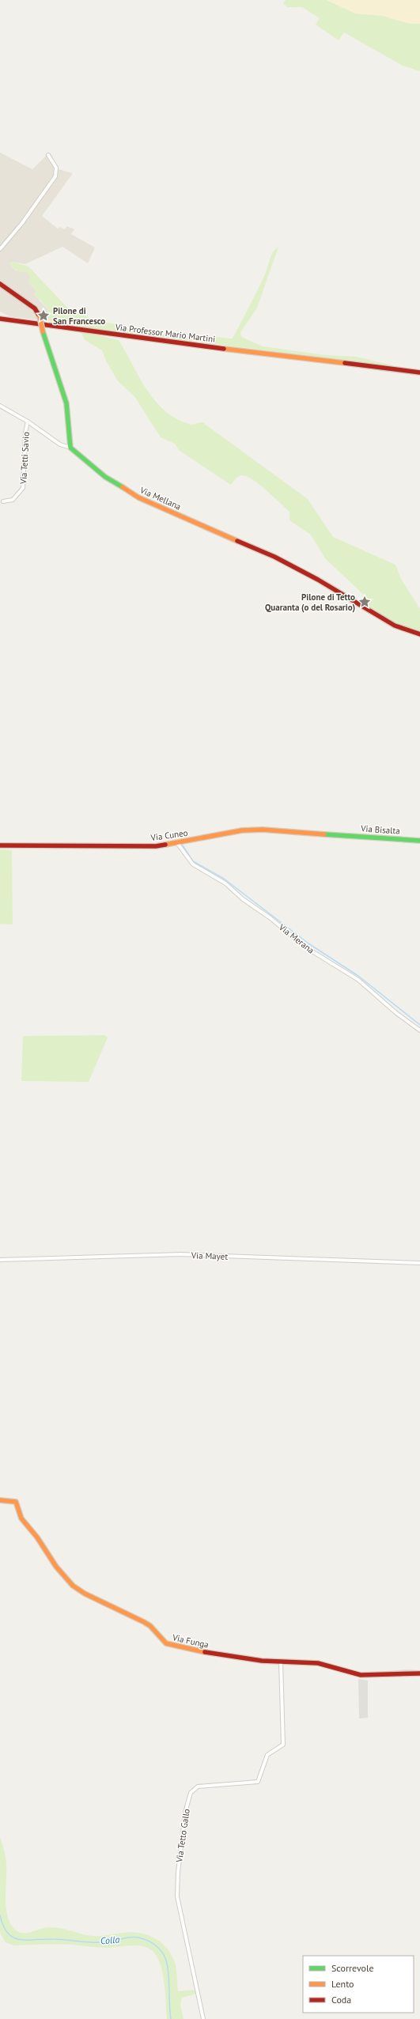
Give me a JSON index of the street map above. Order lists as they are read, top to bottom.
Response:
{
  "streets": {
    "street": [
      "Via Professor Mario Martini",
      "Via Tetti Savio",
      "Via Mellana",
      "Via Bisalta",
      "Via Cuneo",
      "Via Merana",
      "Via Mayet",
      "Via Funga",
      "Via Tetto Gallo"
    ]
  },
  "crossings": [
    ["Via Bisalta", "Via Cuneo"],
    ["Via Cuneo", "Via Merana"],
    ["Via Funga", "Via Tetto Gallo"]
  ],
  "water": ["Colla"],
  "places": {
    "place": ["Pilone di San Francesco", "Pilone di Tetto Quaranta (o del Rosario)"]
  },
  "legend": ["Scorrevole", "Lento", "Coda"]
}
